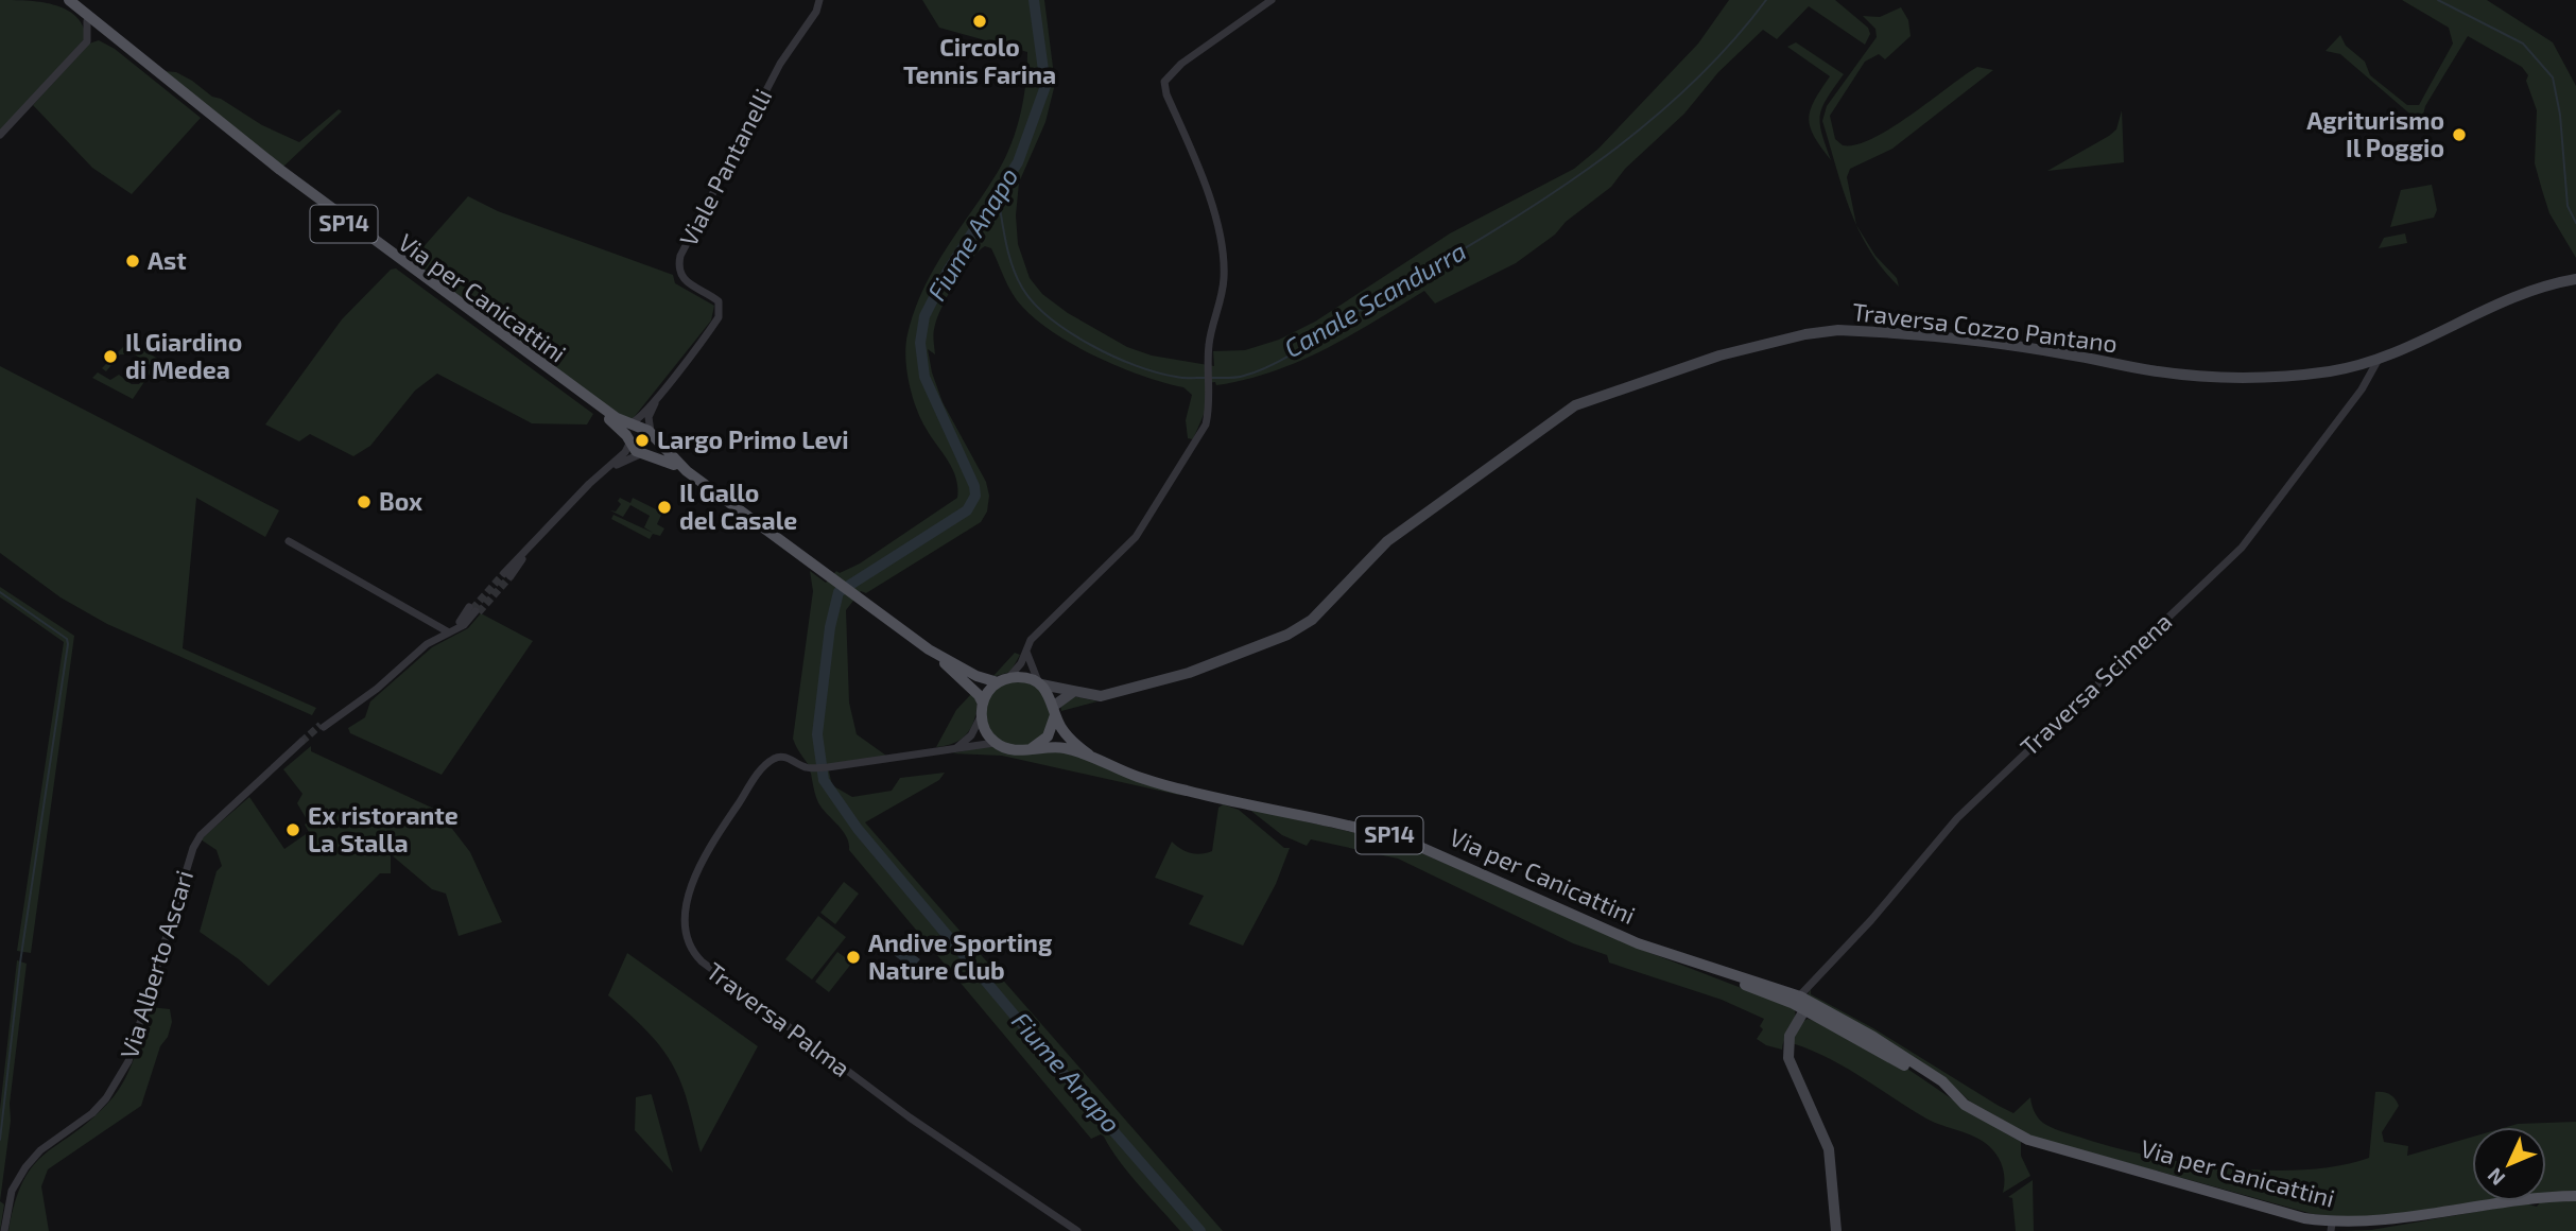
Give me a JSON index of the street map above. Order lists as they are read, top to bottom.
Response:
{
  "streets": {
    "main road": ["SP14", "Via per Canicattini"],
    "street": [
      "Viale Pantanelli",
      "Traversa Cozzo Pantano",
      "Traversa Scimena",
      "Via Alberto Ascari",
      "Traversa Palma"
    ]
  },
  "crossings": [
    ["Via per Canicattini", "Traversa Scimena"],
    ["Traversa Cozzo Pantano", "Traversa Scimena"]
  ],
  "water": ["Fiume Anapo", "Canale Scandurra"],
  "places": [
    "Circolo Tennis Farina",
    "Agriturismo Il Poggio",
    "Ast",
    "Il Giardino di Medea",
    "Largo Primo Levi",
    "Box",
    "Il Gallo del Casale",
    "Ex ristorante La Stalla",
    "Andive Sporting Nature Club"
  ],
  "north": "bottom left"
}
